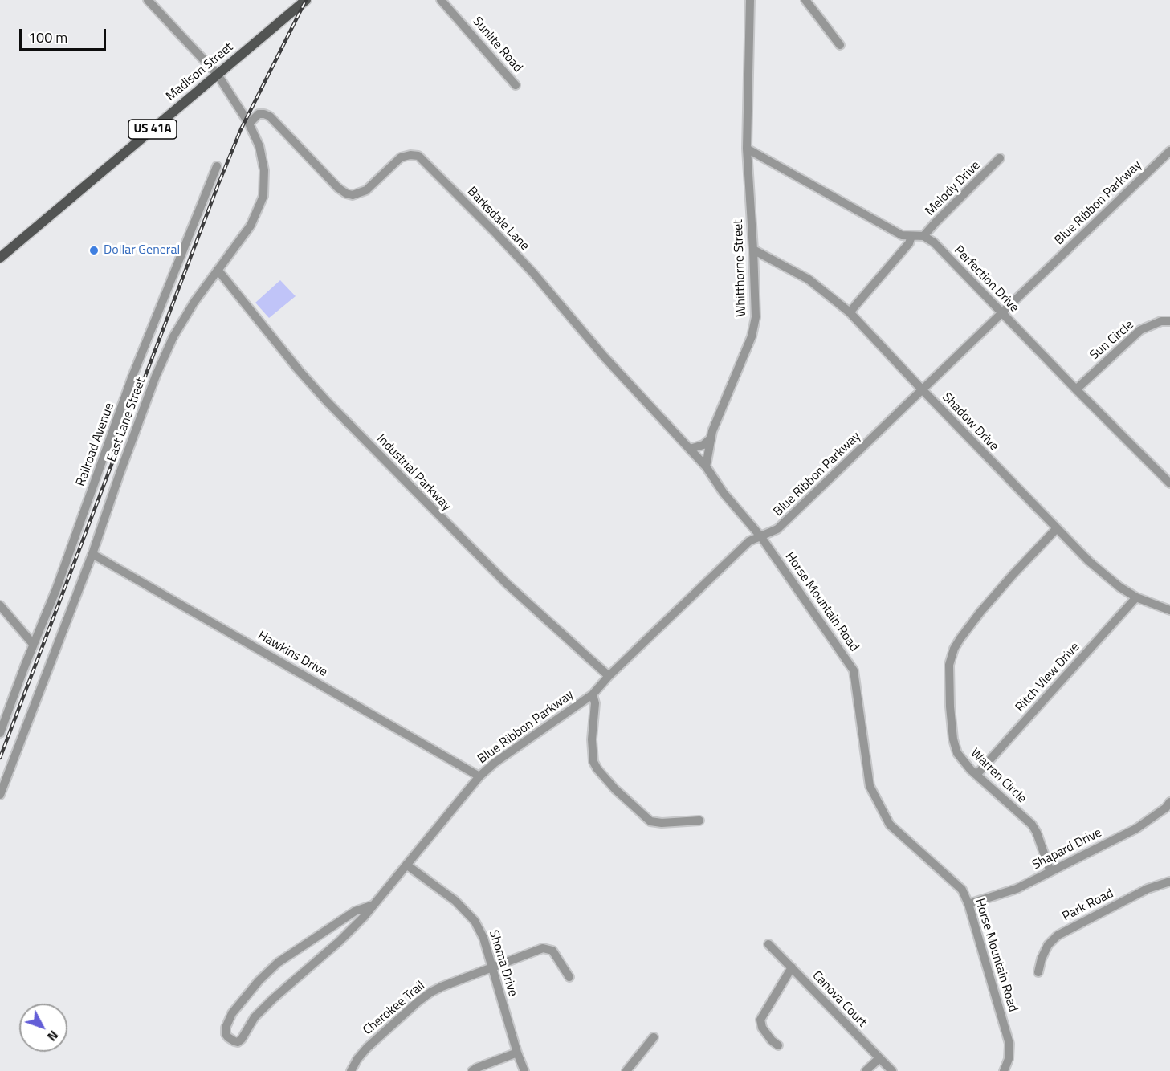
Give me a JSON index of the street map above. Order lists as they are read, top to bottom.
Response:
{
  "streets": {
    "main road": ["Madison Street", "US 41A"],
    "street": [
      "Sunlite Road",
      "Melody Drive",
      "Blue Ribbon Parkway",
      "Barksdale Lane",
      "Whitthorne Street",
      "Perfection Drive",
      "Sun Circle",
      "East Lane Street",
      "Shadow Drive",
      "Railroad Avenue",
      "Industrial Parkway",
      "Horse Mountain Road",
      "Hawkins Drive",
      "Ritch View Drive",
      "Warren Circle",
      "Shapard Drive",
      "Park Road",
      "Shoma Drive",
      "Canova Court",
      "Cherokee Trail"
    ]
  },
  "crossings": [
    ["Madison Street", "East Lane Street"],
    ["Melody Drive", "Perfection Drive"],
    ["Blue Ribbon Parkway", "Perfection Drive"],
    ["Blue Ribbon Parkway", "Shadow Drive"],
    ["Blue Ribbon Parkway", "Industrial Parkway"],
    ["Blue Ribbon Parkway", "Horse Mountain Road"],
    ["Blue Ribbon Parkway", "Hawkins Drive"],
    ["Blue Ribbon Parkway", "Shoma Drive"],
    ["Barksdale Lane", "Whitthorne Street"],
    ["Barksdale Lane", "East Lane Street"],
    ["Whitthorne Street", "Shadow Drive"],
    ["Perfection Drive", "Sun Circle"],
    ["East Lane Street", "Industrial Parkway"],
    ["East Lane Street", "Hawkins Drive"],
    ["Shadow Drive", "Ritch View Drive"],
    ["Shadow Drive", "Warren Circle"],
    ["Horse Mountain Road", "Shapard Drive"],
    ["Ritch View Drive", "Warren Circle"],
    ["Warren Circle", "Shapard Drive"],
    ["Shoma Drive", "Cherokee Trail"]
  ],
  "places": ["Dollar General"],
  "scale_bar": "100 m",
  "north": "bottom right"
}
